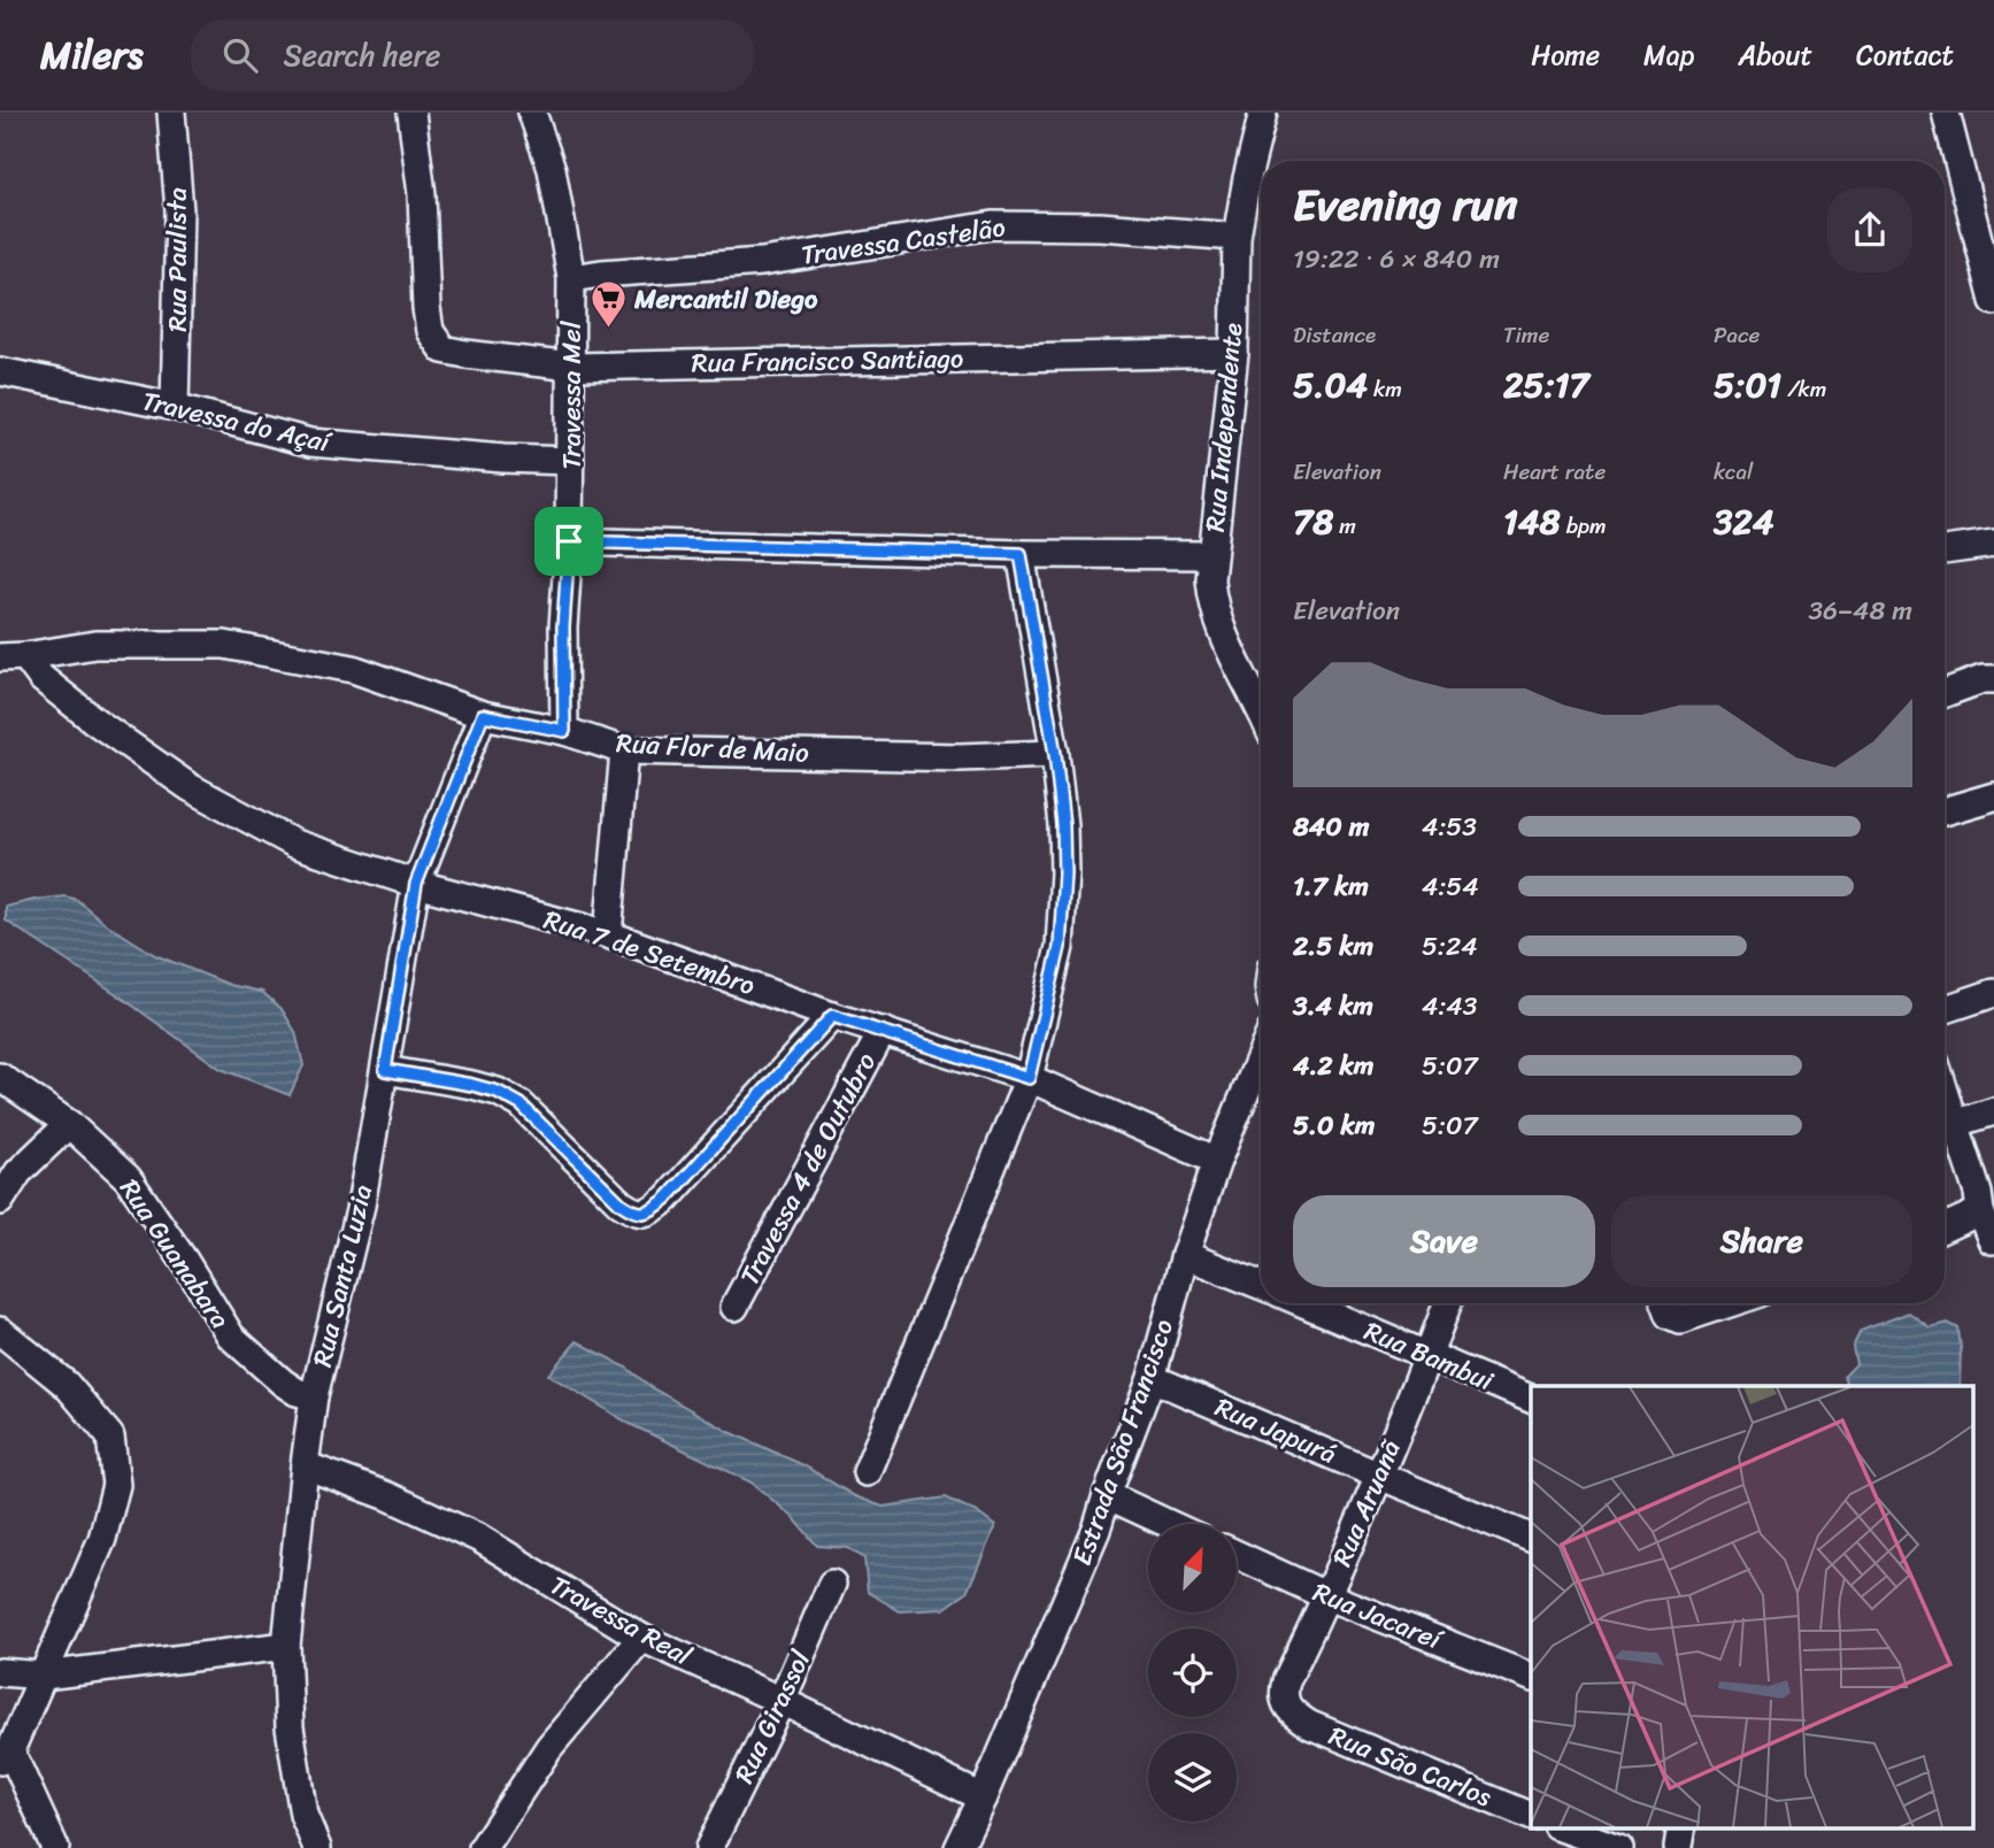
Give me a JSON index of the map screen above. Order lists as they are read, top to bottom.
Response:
{
  "streets": {
    "street": [
      "Travessa Castelão",
      "Rua Paulista",
      "Rua Francisco Santiago",
      "Travessa Mel",
      "Travessa do Açaí",
      "Rua Independente",
      "Rua Flor de Maio",
      "Rua 7 de Setembro",
      "Travessa 4 de Outubro",
      "Rua Guanabara",
      "Rua Santa Luzia",
      "Rua Bambui",
      "Rua Japurá",
      "Estrada São Francisco",
      "Rua Aruanã",
      "Rua Jacareí",
      "Travessa Real",
      "Rua Girassol",
      "Rua São Carlos"
    ]
  },
  "crossings": [
    ["Travessa Castelão", "Travessa Mel"],
    ["Travessa Castelão", "Rua Independente"],
    ["Rua Paulista", "Travessa do Açaí"],
    ["Rua Francisco Santiago", "Travessa Mel"],
    ["Rua Francisco Santiago", "Rua Independente"],
    ["Travessa Mel", "Travessa do Açaí"],
    ["Travessa Mel", "Rua Flor de Maio"],
    ["Rua Flor de Maio", "Rua 7 de Setembro"],
    ["Rua Flor de Maio", "Rua Santa Luzia"],
    ["Rua 7 de Setembro", "Travessa 4 de Outubro"],
    ["Rua 7 de Setembro", "Rua Santa Luzia"],
    ["Rua 7 de Setembro", "Estrada São Francisco"],
    ["Rua Guanabara", "Rua Santa Luzia"],
    ["Rua Santa Luzia", "Travessa Real"],
    ["Rua Bambui", "Rua Aruanã"],
    ["Rua Japurá", "Estrada São Francisco"],
    ["Rua Japurá", "Rua Aruanã"],
    ["Estrada São Francisco", "Travessa Real"],
    ["Rua Aruanã", "Rua Jacareí"],
    ["Rua Aruanã", "Rua São Carlos"],
    ["Travessa Real", "Rua Girassol"]
  ],
  "places": {
    "supermarket": ["Mercantil Diego"]
  },
  "north": "top right",
  "page": {
    "header": "Milers",
    "search": "Search here",
    "nav": [
      "Home",
      "Map",
      "About",
      "Contact"
    ],
    "heading": ["Evening run", "19:22 · 6 × 840 m"],
    "stats": [
      ["Distance", "5.04 km"],
      ["Time", "25:17"],
      ["Pace", "5:01 /km"],
      ["Elevation", "78 m"],
      ["Heart rate", "148 bpm"],
      ["kcal", "324"]
    ],
    "chart": ["Elevation", "36–48 m"],
    "list": [
      {
        "name": "840 m",
        "note": "4:53"
      },
      {
        "name": "1.7 km",
        "note": "4:54"
      },
      {
        "name": "2.5 km",
        "note": "5:24"
      },
      {
        "name": "3.4 km",
        "note": "4:43"
      },
      {
        "name": "4.2 km",
        "note": "5:07"
      },
      {
        "name": "5.0 km",
        "note": "5:07"
      }
    ],
    "buttons": ["Save", "Share"]
  }
}
